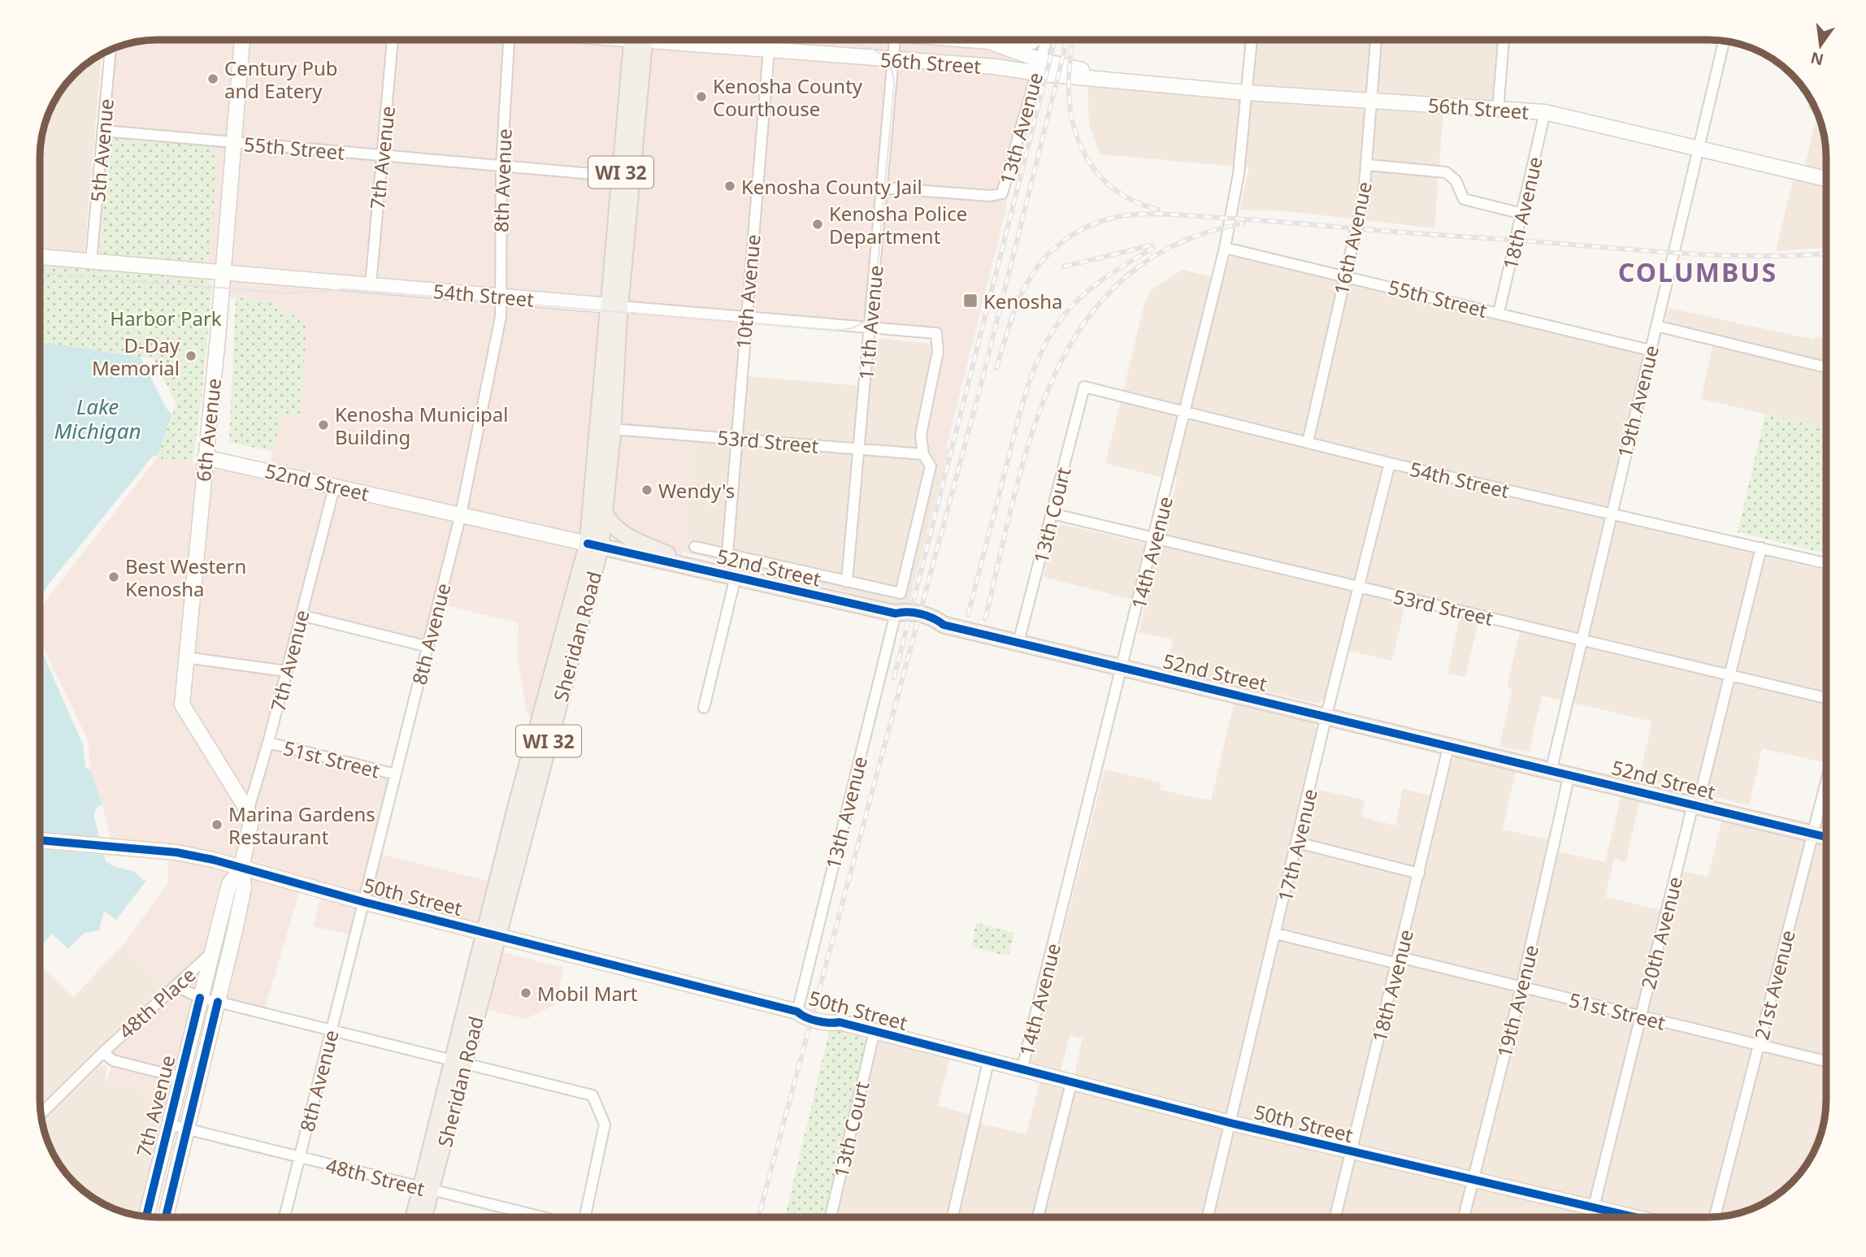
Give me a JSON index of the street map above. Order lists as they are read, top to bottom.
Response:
{
  "streets": {
    "main road": ["WI 32", "52nd Street", "Sheridan Road"],
    "street": [
      "56th Street",
      "13th Avenue",
      "55th Street",
      "5th Avenue",
      "7th Avenue",
      "8th Avenue",
      "18th Avenue",
      "16th Avenue",
      "10th Avenue",
      "54th Street",
      "11th Avenue",
      "19th Avenue",
      "6th Avenue",
      "53rd Street",
      "13th Court",
      "14th Avenue",
      "51st Street",
      "17th Avenue",
      "50th Street",
      "20th Avenue",
      "21st Avenue",
      "48th Place",
      "48th Street"
    ]
  },
  "crossings": [
    ["56th Street", "13th Avenue"],
    ["56th Street", "18th Avenue"],
    ["56th Street", "16th Avenue"],
    ["56th Street", "10th Avenue"],
    ["56th Street", "11th Avenue"],
    ["56th Street", "19th Avenue"],
    ["56th Street", "14th Avenue"],
    ["13th Avenue", "11th Avenue"],
    ["13th Avenue", "52nd Street"],
    ["13th Avenue", "50th Street"],
    ["55th Street", "5th Avenue"],
    ["55th Street", "7th Avenue"],
    ["55th Street", "8th Avenue"],
    ["55th Street", "18th Avenue"],
    ["55th Street", "16th Avenue"],
    ["55th Street", "19th Avenue"],
    ["55th Street", "6th Avenue"],
    ["55th Street", "14th Avenue"],
    ["55th Street", "Sheridan Road"],
    ["5th Avenue", "54th Street"],
    ["7th Avenue", "54th Street"],
    ["7th Avenue", "6th Avenue"],
    ["7th Avenue", "52nd Street"],
    ["7th Avenue", "51st Street"],
    ["7th Avenue", "50th Street"],
    ["7th Avenue", "48th Place"],
    ["7th Avenue", "48th Street"],
    ["8th Avenue", "54th Street"],
    ["8th Avenue", "52nd Street"],
    ["8th Avenue", "51st Street"],
    ["8th Avenue", "50th Street"],
    ["8th Avenue", "48th Street"],
    ["18th Avenue", "52nd Street"],
    ["18th Avenue", "51st Street"],
    ["18th Avenue", "50th Street"],
    ["16th Avenue", "54th Street"],
    ["10th Avenue", "54th Street"],
    ["10th Avenue", "53rd Street"],
    ["54th Street", "11th Avenue"],
    ["54th Street", "19th Avenue"],
    ["54th Street", "6th Avenue"],
    ["54th Street", "53rd Street"],
    ["54th Street", "13th Court"],
    ["54th Street", "14th Avenue"],
    ["54th Street", "Sheridan Road"],
    ["54th Street", "17th Avenue"],
    ["54th Street", "20th Avenue"],
    ["11th Avenue", "53rd Street"],
    ["19th Avenue", "53rd Street"],
    ["19th Avenue", "52nd Street"],
    ["19th Avenue", "51st Street"],
    ["19th Avenue", "50th Street"],
    ["6th Avenue", "52nd Street"],
    ["53rd Street", "13th Court"],
    ["53rd Street", "14th Avenue"],
    ["53rd Street", "Sheridan Road"],
    ["53rd Street", "17th Avenue"],
    ["53rd Street", "20th Avenue"],
    ["52nd Street", "13th Court"],
    ["52nd Street", "14th Avenue"],
    ["52nd Street", "Sheridan Road"],
    ["52nd Street", "17th Avenue"],
    ["52nd Street", "20th Avenue"],
    ["52nd Street", "21st Avenue"],
    ["13th Court", "50th Street"],
    ["14th Avenue", "50th Street"],
    ["Sheridan Road", "50th Street"],
    ["Sheridan Road", "48th Street"],
    ["51st Street", "17th Avenue"],
    ["51st Street", "20th Avenue"],
    ["51st Street", "21st Avenue"],
    ["17th Avenue", "50th Street"],
    ["50th Street", "20th Avenue"]
  ],
  "districts": ["COLUMBUS"],
  "water": ["Lake Michigan"],
  "parks": ["Harbor Park"],
  "places": {
    "other": [
      "Century Pub and Eatery",
      "Kenosha County Courthouse",
      "Kenosha County Jail",
      "Kenosha Police Department",
      "D-Day Memorial",
      "Kenosha Municipal Building",
      "Wendy's",
      "Best Western Kenosha",
      "Marina Gardens Restaurant",
      "Mobil Mart"
    ],
    "transit": ["Kenosha"]
  },
  "north": "bottom"
}
